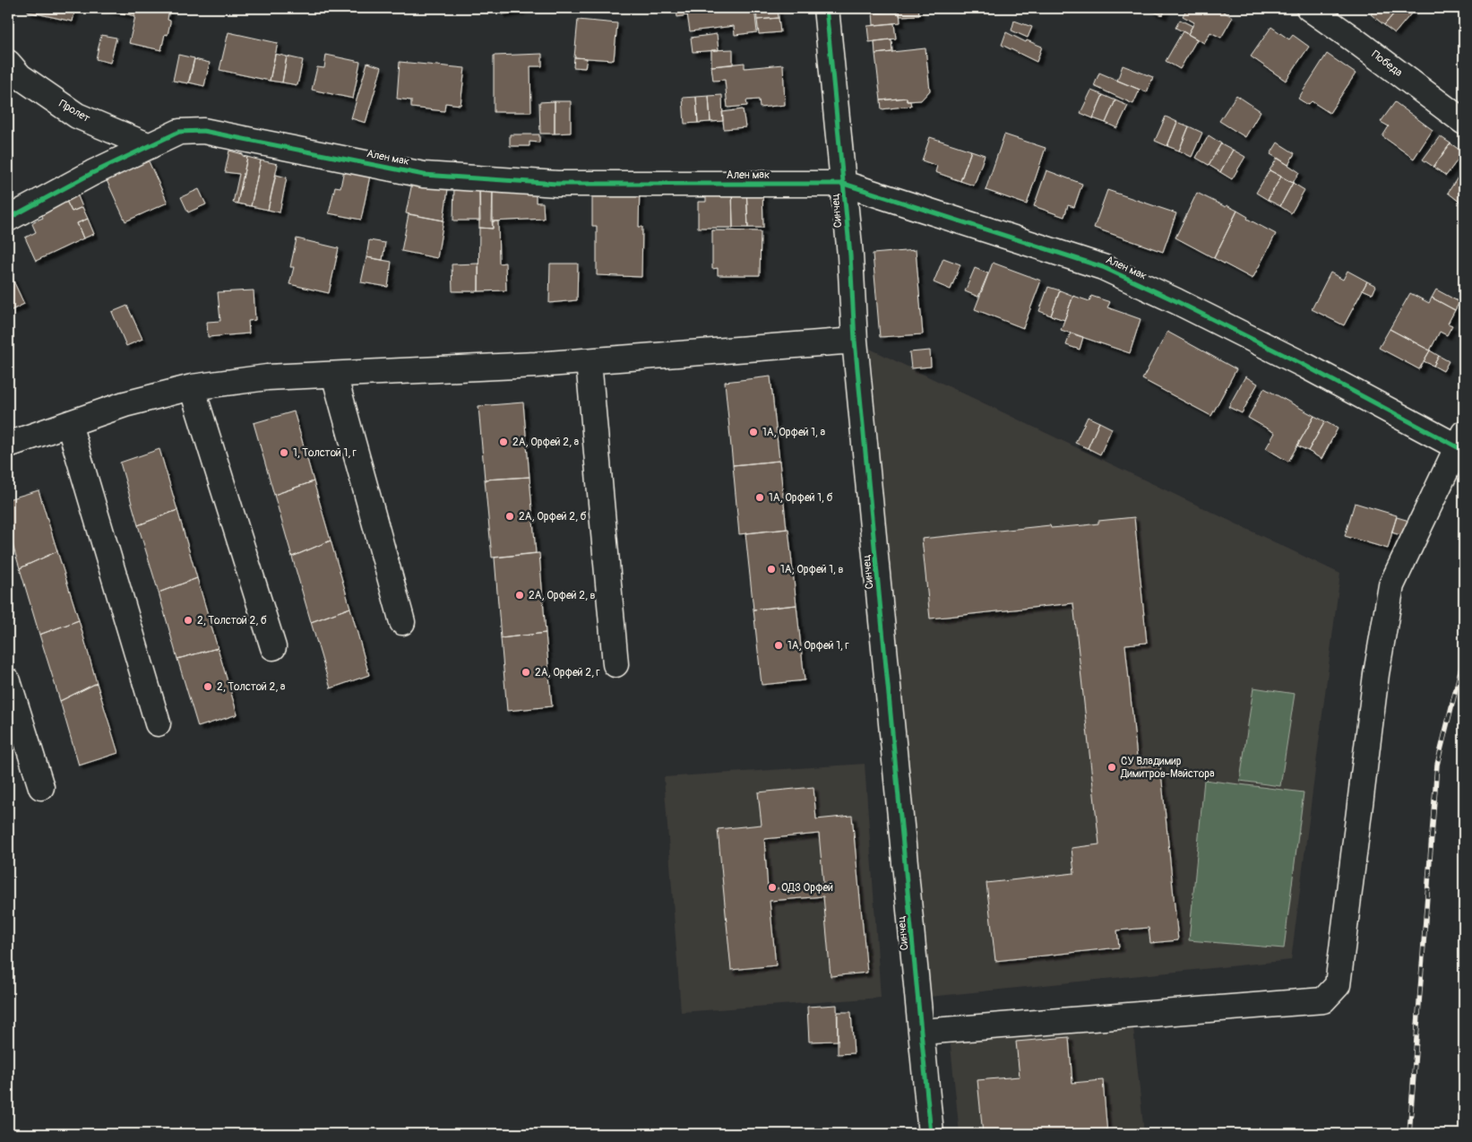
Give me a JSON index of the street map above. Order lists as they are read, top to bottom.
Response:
{
  "streets": {
    "street": [
      "Победа",
      "Пролет",
      "Ален мак",
      "Синчец"
    ]
  },
  "crossings": [
    ["Пролет", "Ален мак"],
    ["Ален мак", "Синчец"]
  ],
  "places": [
    "1А, Орфей 1, а",
    "2А, Орфей 2, а",
    "1, Толстой 1, г",
    "1А, Орфей 1, б",
    "2А, Орфей 2, б",
    "1А, Орфей 1, в",
    "2А, Орфей 2, в",
    "2, Толстой 2, б",
    "1А, Орфей 1, г",
    "2А, Орфей 2, г",
    "2, Толстой 2, а",
    "СУ Владимир Димитров-Майстора",
    "ОДЗ Орфей"
  ]
}
